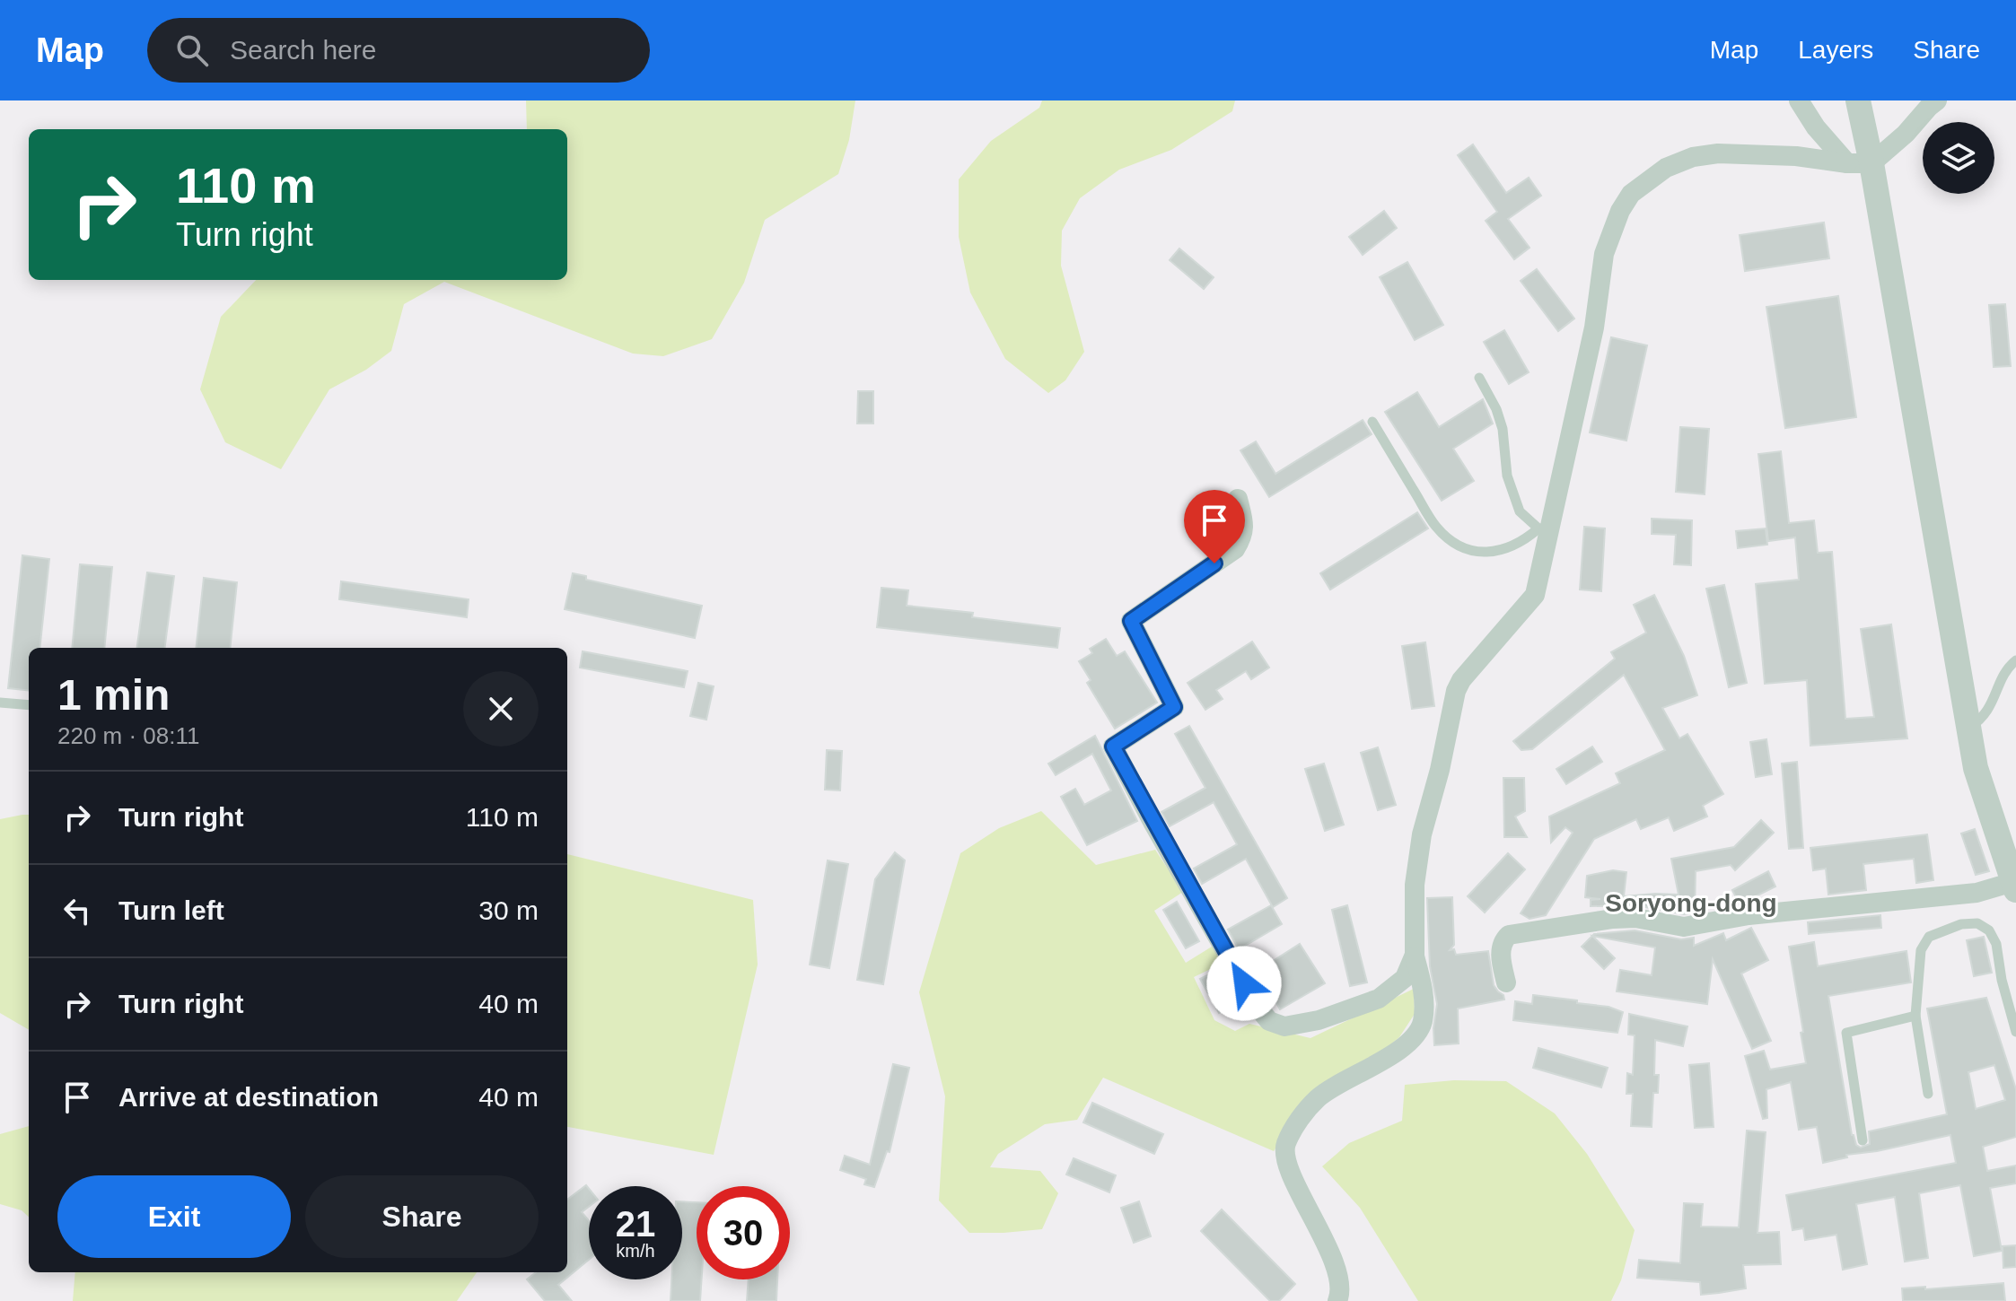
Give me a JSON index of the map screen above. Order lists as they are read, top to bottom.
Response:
{
  "districts": ["Soryong-dong"],
  "page": {
    "header": "Map",
    "search": "Search here",
    "nav": ["Map", "Layers", "Share"],
    "turn": ["110 m", "Turn right"],
    "heading": ["1 min", "220 m · 08:11"],
    "list": [
      {
        "name": "Turn right",
        "value": "110 m"
      },
      {
        "name": "Turn left",
        "value": "30 m"
      },
      {
        "name": "Turn right",
        "value": "40 m"
      },
      {
        "name": "Arrive at destination",
        "value": "40 m"
      }
    ],
    "buttons": ["Exit", "Share"],
    "speed": "21 km/h",
    "limit": "30"
  }
}
